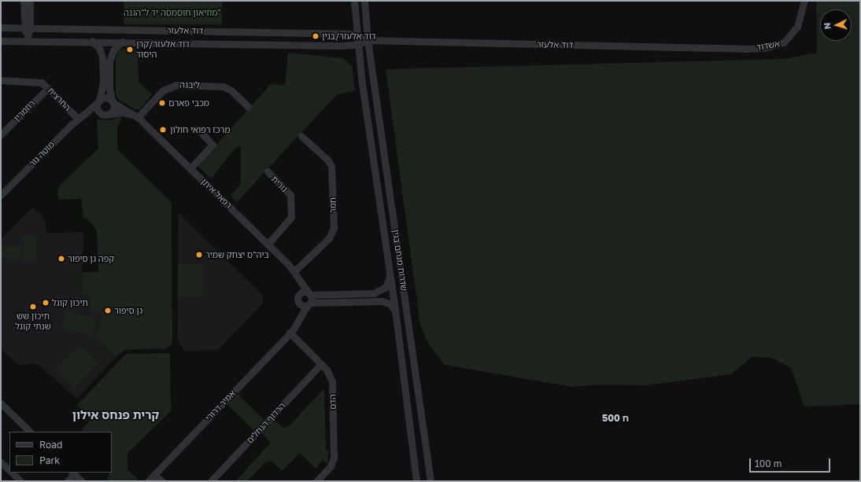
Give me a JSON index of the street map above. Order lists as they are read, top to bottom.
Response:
{
  "streets": {
    "street": [
      "דוד אלעזר",
      "אשדוד",
      "ליבנה",
      "החרצית",
      "רוזמרין",
      "מוטה גור",
      "נורית",
      "רפאל איתן",
      "תמר",
      "שדרות מנחם בגין",
      "הדס",
      "אמיר דרורי",
      "הרדוף הנחלים"
    ]
  },
  "crossings": [
    ["דוד אלעזר", "אשדוד"],
    ["דוד אלעזר", "שדרות מנחם בגין"],
    ["ליבנה", "רפאל איתן"],
    ["החרצית", "רוזמרין"],
    ["החרצית", "מוטה גור"],
    ["מוטה גור", "רפאל איתן"],
    ["נורית", "רפאל איתן"],
    ["רפאל איתן", "תמר"],
    ["רפאל איתן", "אמיר דרורי"],
    ["הדס", "אמיר דרורי"],
    ["הדס", "הרדוף הנחלים"]
  ],
  "districts": ["קרית פנחס אילון", "ח 500"],
  "parks": ["מוזיאון חוסמסה יד ל\"הגנה\""],
  "places": [
    "דוד אלעזר/בגין",
    "דוד אלעזר/קרן היסוד",
    "מכבי פארם",
    "מרכז רפואי חולון",
    "ביה\"ס יצחק שמיר",
    "קפה גן סיפור",
    "תיכון קוגל",
    "תיכון שש שנתי קוגל",
    "גן סיפור"
  ],
  "legend": ["Road", "Park"],
  "scale_bar": "100 m",
  "north": "left"
}
